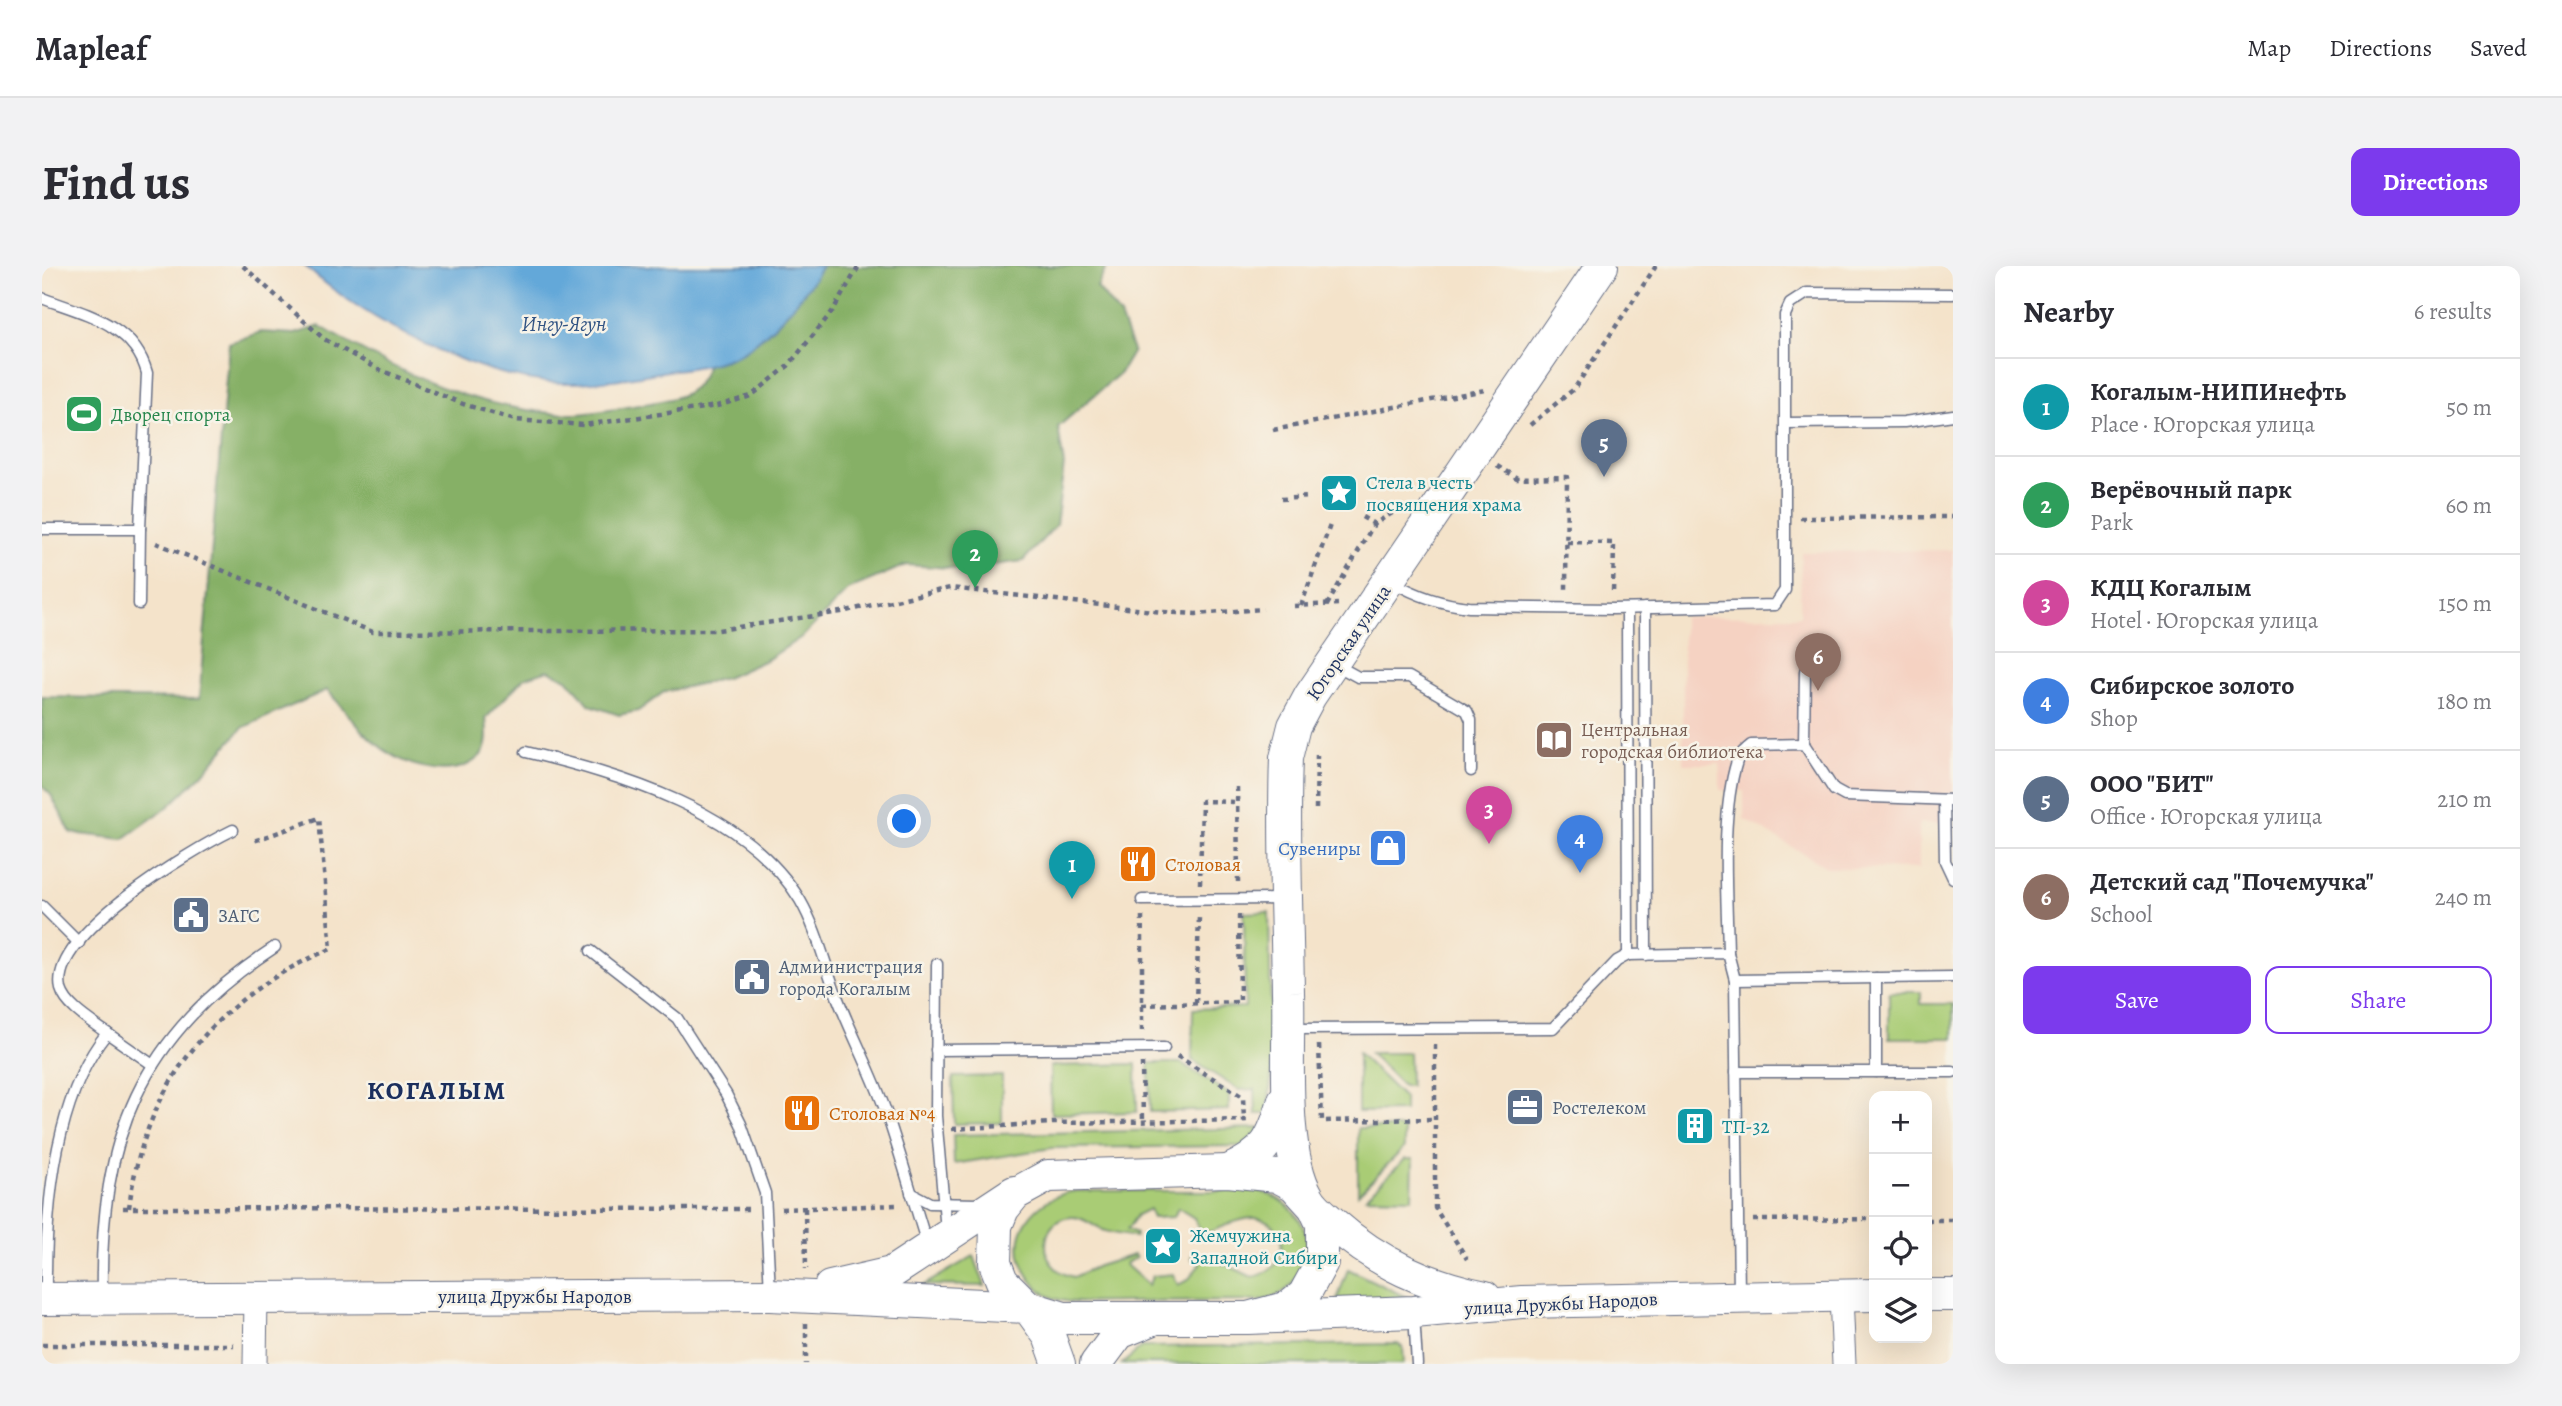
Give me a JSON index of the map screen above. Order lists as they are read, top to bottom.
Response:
{
  "streets": {
    "main road": ["Югорская улица", "улица Дружбы Народов"]
  },
  "districts": ["КОГАЛЫМ"],
  "water": ["Ингу-Ягун"],
  "places": {
    "sports": ["Дворец спорта"],
    "place": ["Стела в честь посвящения храма", "Жемчужина Западной Сибири"],
    "library": ["Центральная городская библиотека"],
    "shop": ["Сувениры"],
    "restaurant": ["Столовая", "Столовая №4"],
    "public building": ["ЗАГС", "Адмиинистрация города Когалым"],
    "office": ["Ростелеком"],
    "building": ["ТП-32"]
  },
  "page": {
    "header": "Mapleaf",
    "nav": ["Map", "Directions", "Saved"],
    "buttons": [
      "Directions",
      ["Save", "Share"]
    ],
    "title": "Find us",
    "heading": ["Nearby", "6 results"],
    "list": [
      {
        "mark": "1",
        "name": "Когалым-НИПИнефть",
        "note": "Place · Югорская улица",
        "value": "50 m"
      },
      {
        "mark": "2",
        "name": "Верёвочный парк",
        "note": "Park",
        "value": "60 m"
      },
      {
        "mark": "3",
        "name": "КДЦ Когалым",
        "note": "Hotel · Югорская улица",
        "value": "150 m"
      },
      {
        "mark": "4",
        "name": "Сибирское золото",
        "note": "Shop",
        "value": "180 m"
      },
      {
        "mark": "5",
        "name": "ООО \"БИТ\"",
        "note": "Office · Югорская улица",
        "value": "210 m"
      },
      {
        "mark": "6",
        "name": "Детский сад \"Почемучка\"",
        "note": "School",
        "value": "240 m"
      }
    ],
    "pins": [
      "5",
      "2",
      "6",
      "3",
      "4",
      "1"
    ],
    "map_buttons": ["+", "−"]
  }
}
